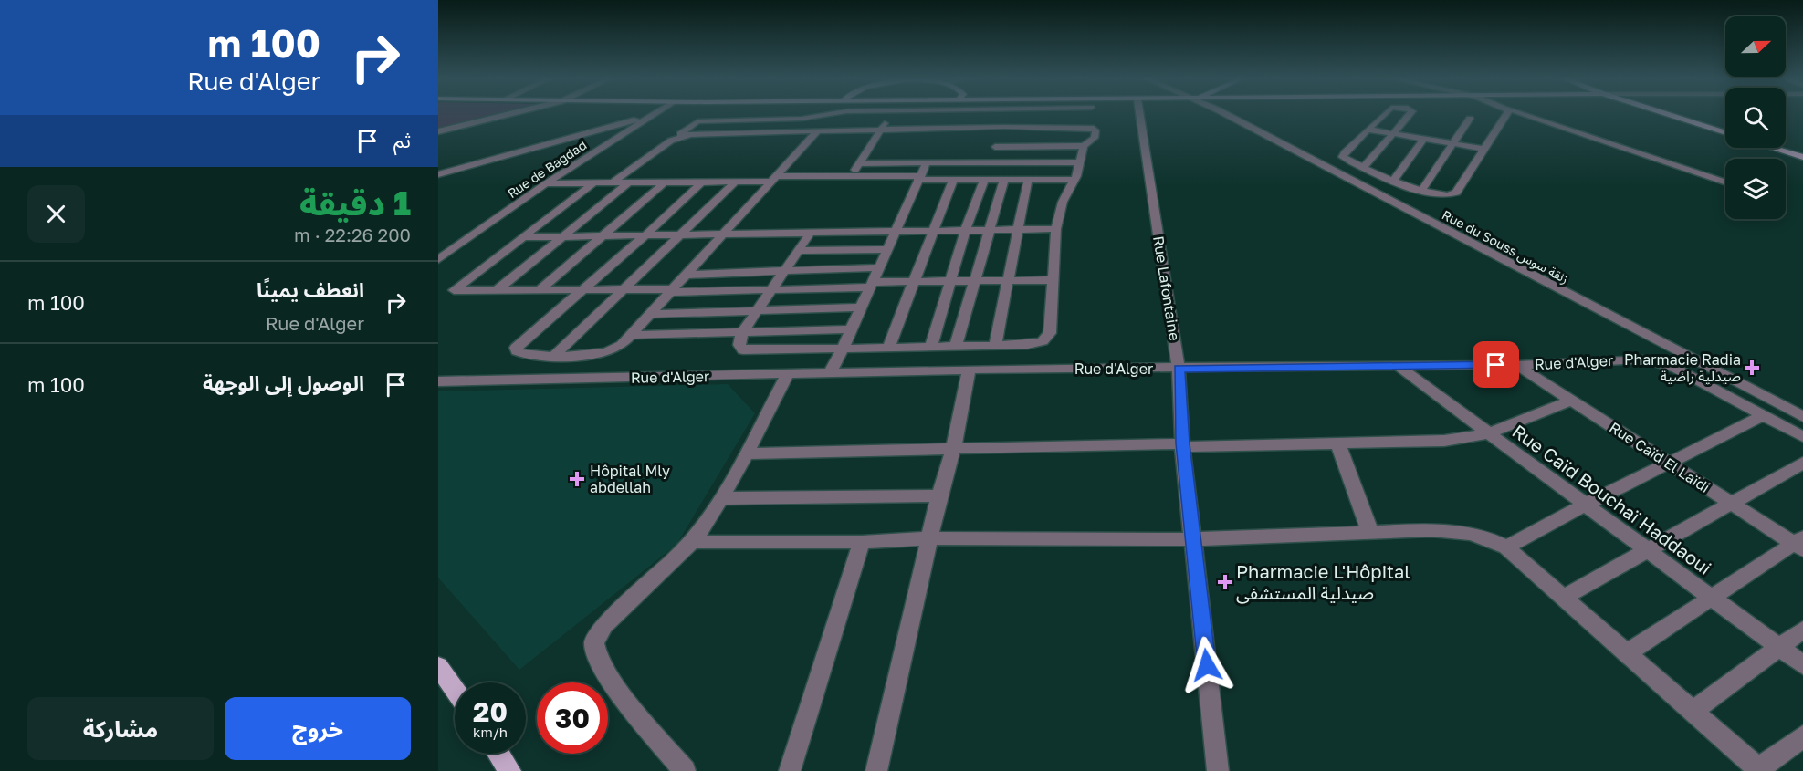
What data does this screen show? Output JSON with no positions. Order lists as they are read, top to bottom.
{
  "streets": {
    "street": [
      "Rue de Bagdad",
      "Rue du Souss زنقة سوس",
      "Rue Lafontaine",
      "Rue d'Alger",
      "Rue Caïd El Laïdi",
      "Rue Caïd Bouchaï Haddaoui"
    ]
  },
  "crossings": [
    ["Rue Lafontaine", "Rue d'Alger"],
    ["Rue d'Alger", "Rue Caïd El Laïdi"],
    ["Rue d'Alger", "Rue Caïd Bouchaï Haddaoui"]
  ],
  "places": {
    "health": ["Pharmacie Radia صيدلية راضية", "Hôpital Mly abdellah", "Pharmacie L'Hôpital صيدلية المستشفى"]
  },
  "north": "right",
  "page": {
    "turn": ["100 m", "Rue d'Alger"],
    "then": "ثم",
    "heading": ["1 دقيقة", "200 m · 22:26"],
    "list": [
      {
        "name": "انعطف يمينًا",
        "note": "Rue d'Alger",
        "value": "100 m"
      },
      {
        "name": "الوصول إلى الوجهة",
        "value": "100 m"
      }
    ],
    "speed": "20 km/h",
    "limit": "30",
    "buttons": ["خروج", "مشاركة"]
  }
}
